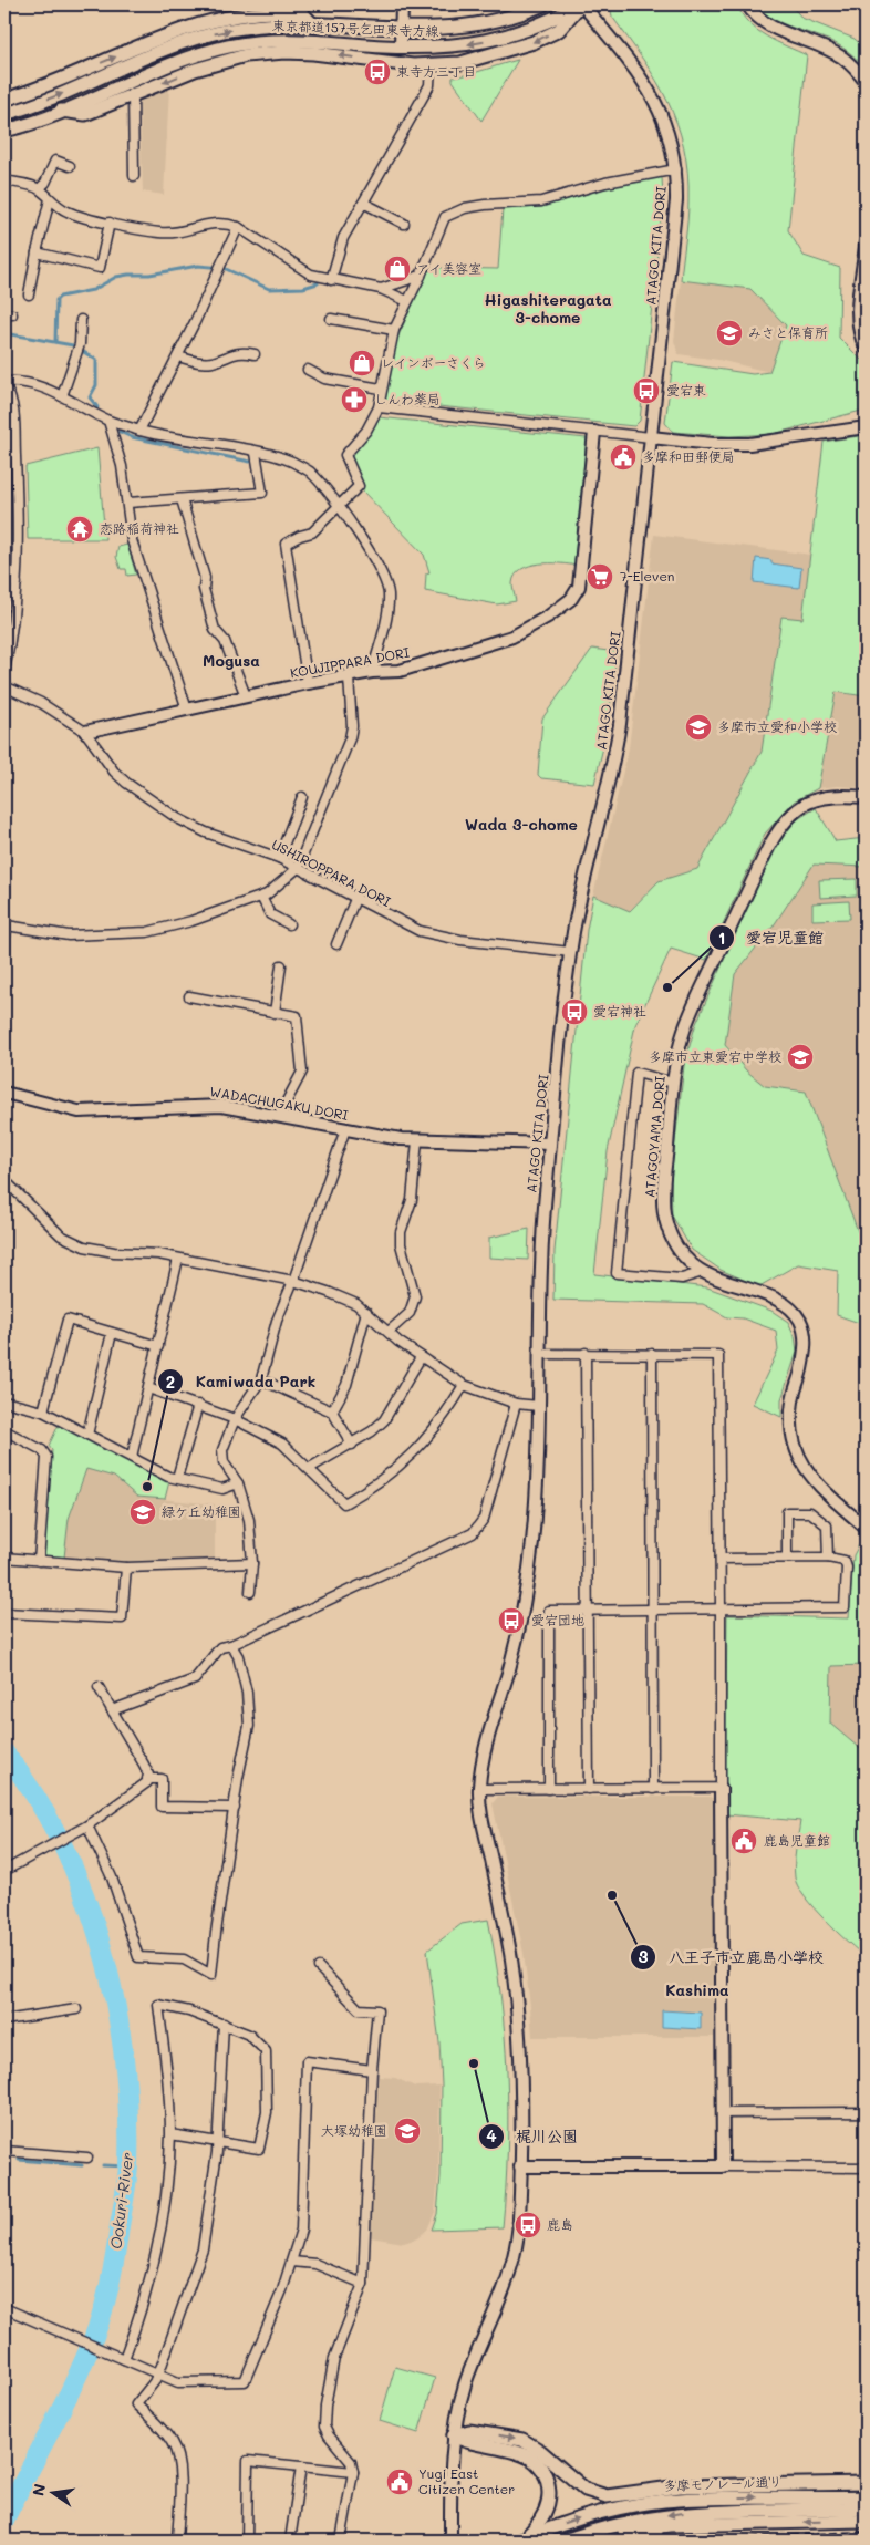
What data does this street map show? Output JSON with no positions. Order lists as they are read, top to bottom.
{
  "streets": {
    "main road": ["東京都道157号乞田東寺方線", "多摩モノレール通り"],
    "street": [
      "ATAGO KITA DORI",
      "KOUJIPPARA DORI",
      "USHIROPPARA DORI",
      "WADACHUGAKU DORI",
      "ATAGOYAMA DORI"
    ]
  },
  "crossings": [
    ["東京都道157号乞田東寺方線", "ATAGO KITA DORI"],
    ["ATAGO KITA DORI", "USHIROPPARA DORI"],
    ["ATAGO KITA DORI", "WADACHUGAKU DORI"],
    ["KOUJIPPARA DORI", "USHIROPPARA DORI"]
  ],
  "districts": [
    "Higashiteragata 3-chome",
    "Mogusa",
    "Wada 3-chome",
    "Kashima"
  ],
  "water": ["Ookuri-River"],
  "places": {
    "bus stop": [
      "東寺方三丁目",
      "愛宕東",
      "愛宕神社",
      "愛宕団地",
      "鹿島"
    ],
    "shop": ["アイ美容室", "レインボーさくら"],
    "school or university": [
      "みさと保育所",
      "多摩市立愛和小学校",
      "多摩市立東愛宕中学校",
      "緑ケ丘幼稚園",
      "大塚幼稚園"
    ],
    "pharmacy": ["しんわ薬局"],
    "public building": ["多摩和田郵便局", "鹿島児童館", "Yugi East Citizen Center"],
    "temple": ["恋路稲荷神社"],
    "supermarket": ["7-Eleven"],
    "other": [
      "愛宕児童館",
      "Kamiwada Park",
      "八王子市立鹿島小学校",
      "梶川公園"
    ]
  },
  "north": "left"
}
